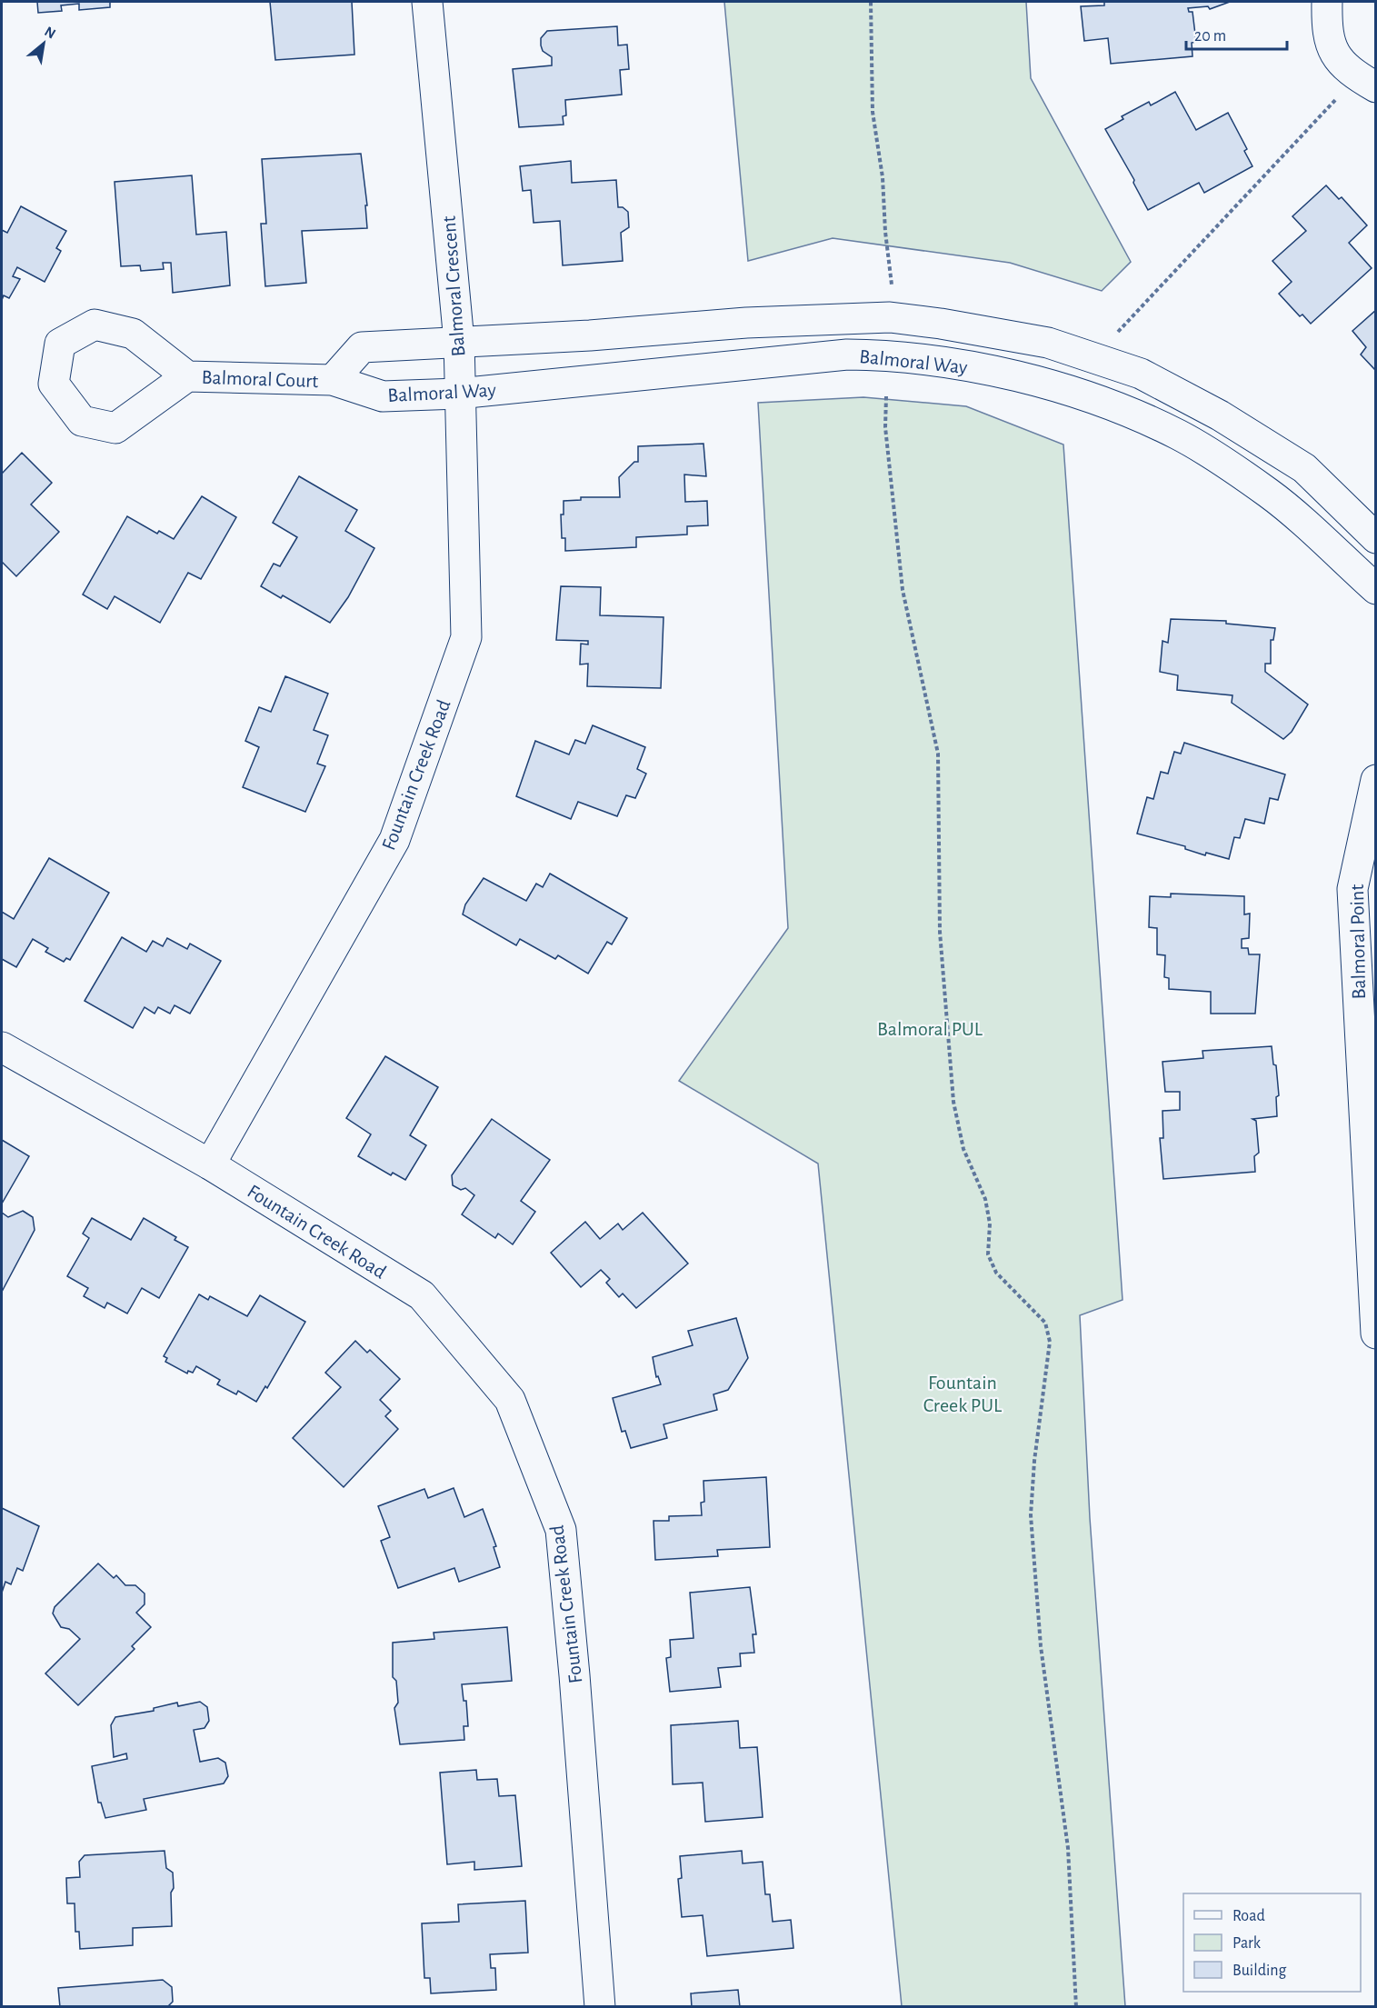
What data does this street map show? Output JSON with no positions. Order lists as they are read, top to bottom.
{
  "streets": {
    "street": [
      "Balmoral Crescent",
      "Balmoral Way",
      "Balmoral Court",
      "Fountain Creek Road",
      "Balmoral Point"
    ]
  },
  "crossings": [
    ["Balmoral Crescent", "Balmoral Way"],
    ["Balmoral Crescent", "Fountain Creek Road"],
    ["Balmoral Way", "Balmoral Court"]
  ],
  "parks": ["Balmoral PUL", "Fountain Creek PUL"],
  "legend": ["Road", "Park", "Building"],
  "scale_bar": "20 m",
  "north": "top right"
}
